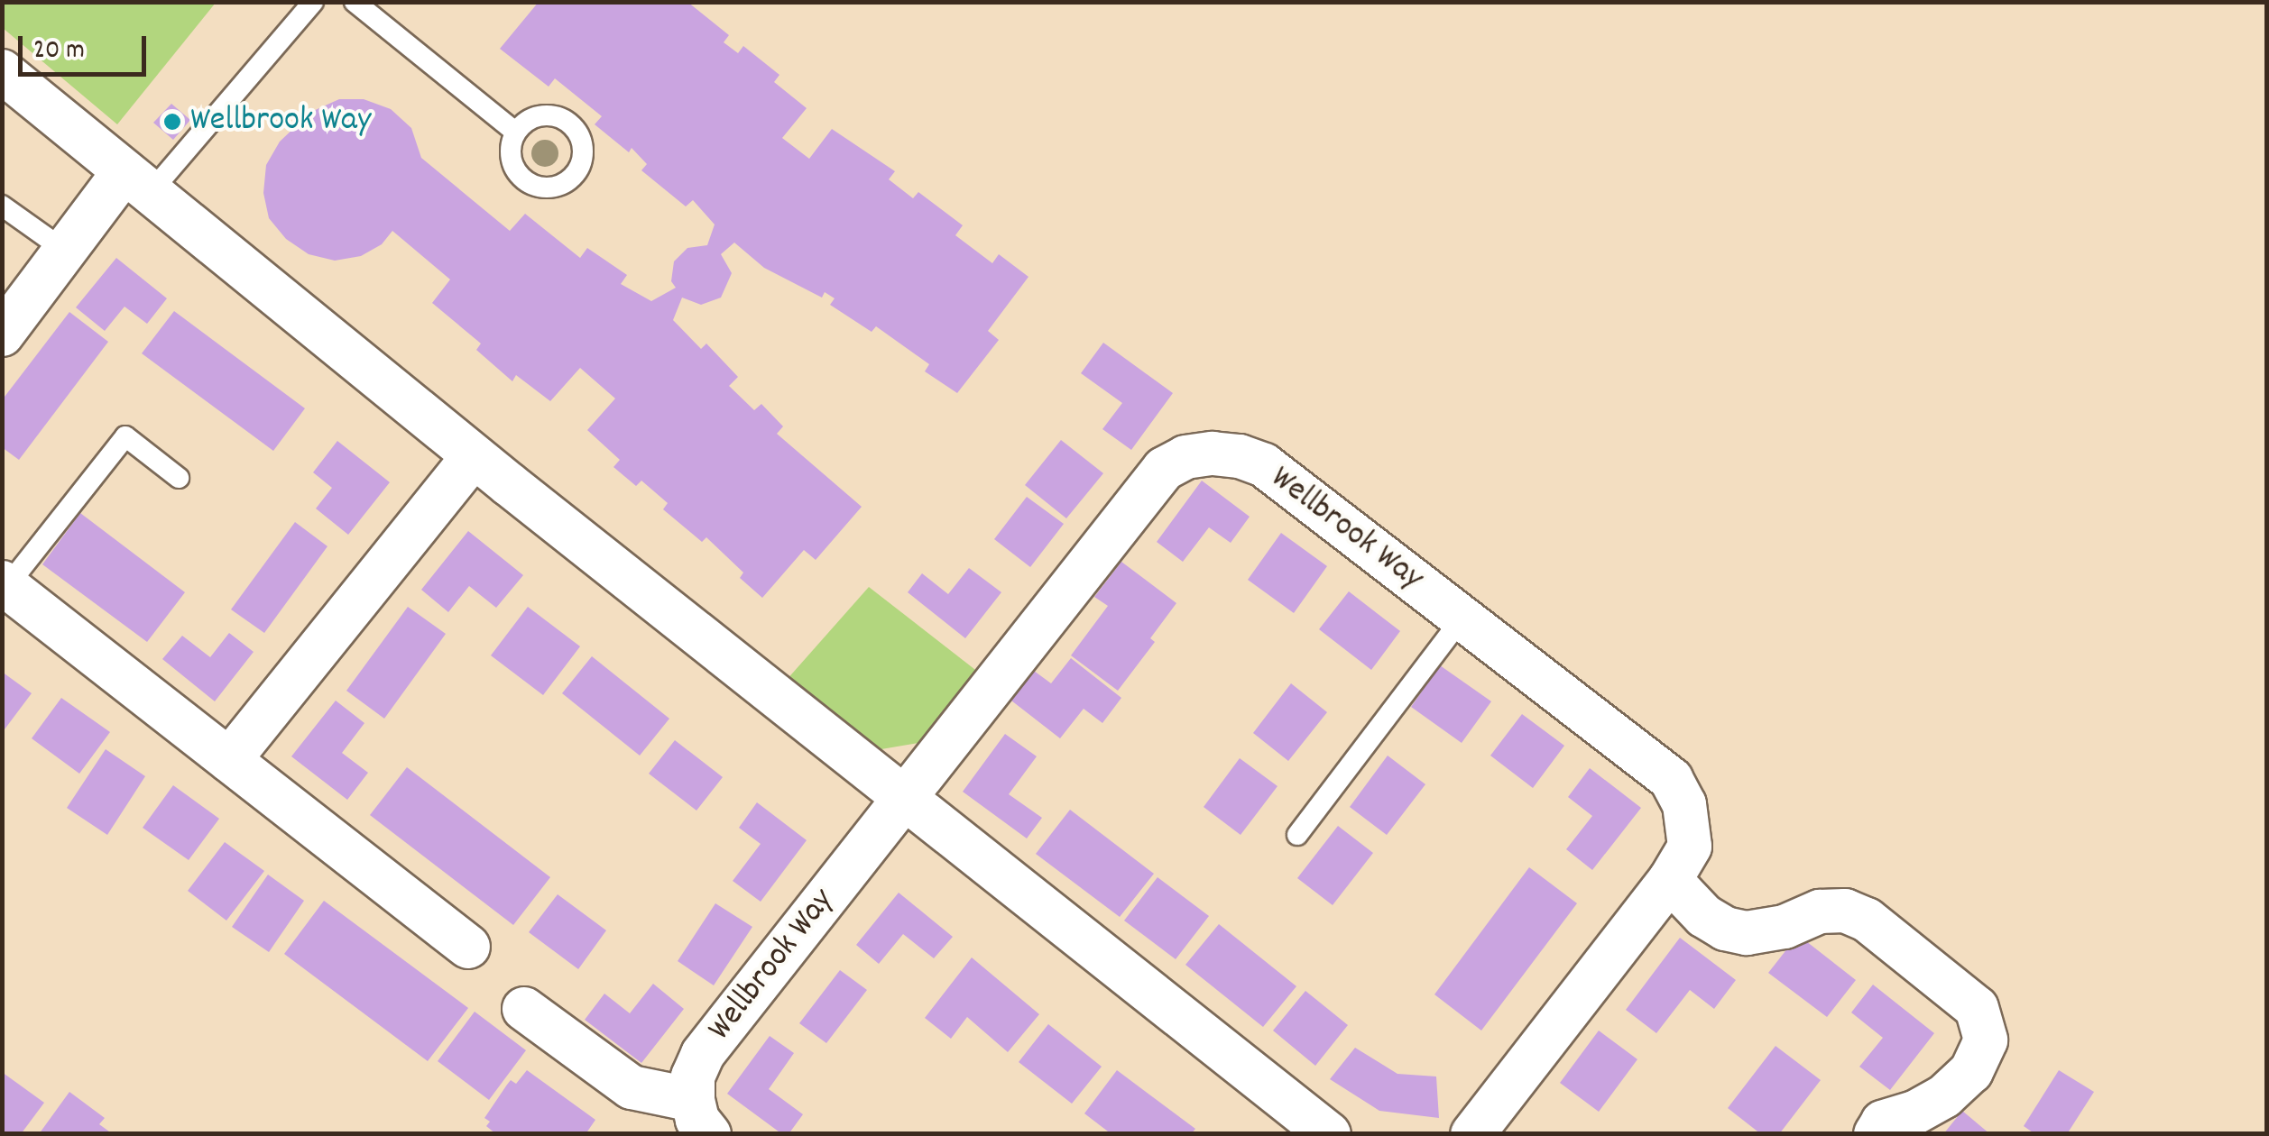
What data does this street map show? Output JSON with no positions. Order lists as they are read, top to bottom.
{
  "streets": {
    "street": ["Wellbrook Way"]
  },
  "places": ["Wellbrook Way"],
  "scale_bar": "20 m"
}
